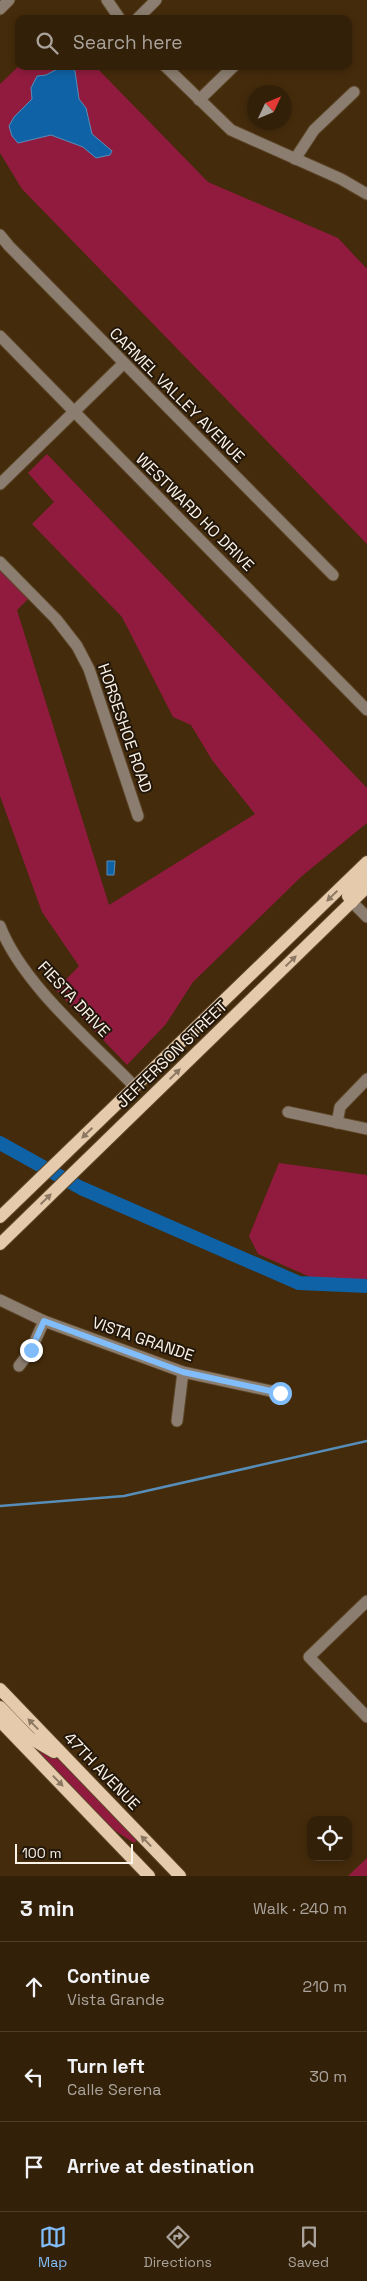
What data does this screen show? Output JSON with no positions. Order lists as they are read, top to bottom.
{
  "streets": {
    "main road": ["JEFFERSON STREET", "47TH AVENUE"],
    "street": [
      "CARMEL VALLEY AVENUE",
      "WESTWARD HO DRIVE",
      "HORSESHOE ROAD",
      "FIESTA DRIVE",
      "VISTA GRANDE"
    ]
  },
  "crossings": [
    ["FIESTA DRIVE", "JEFFERSON STREET"]
  ],
  "scale_bar": "100 m",
  "north": "top right",
  "page": {
    "search": "Search here",
    "scale": "100 m",
    "heading": ["3 min", "Walk · 240 m"],
    "list": [
      ["Continue", "Vista Grande", "210 m"],
      ["Turn left", "Calle Serena", "30 m"],
      "Arrive at destination"
    ],
    "nav": ["Map", "Directions", "Saved"]
  }
}
